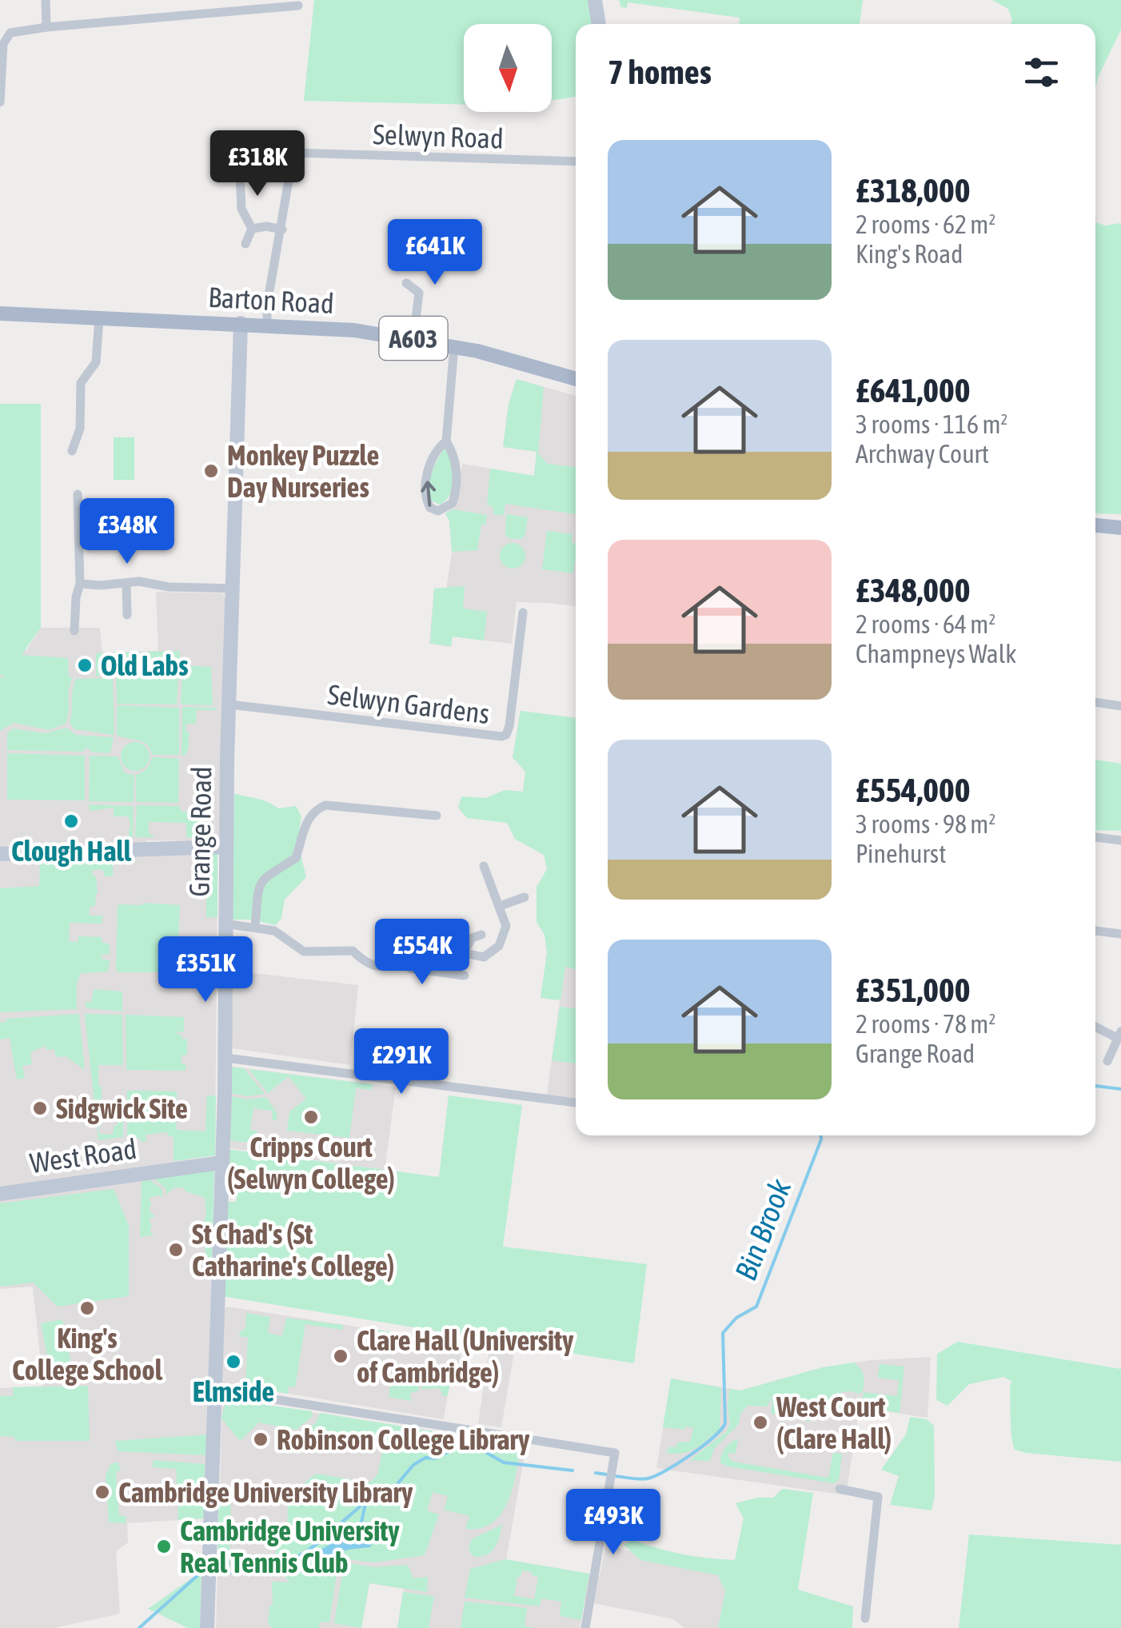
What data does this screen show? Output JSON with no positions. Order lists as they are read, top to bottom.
{
  "streets": {
    "main road": ["Barton Road", "A603"],
    "street": [
      "Selwyn Road",
      "Selwyn Gardens",
      "Grange Road",
      "West Road"
    ]
  },
  "crossings": [
    ["Barton Road", "Grange Road"],
    ["Selwyn Gardens", "Grange Road"],
    ["Grange Road", "West Road"]
  ],
  "water": ["Bin Brook"],
  "places": [
    "Monkey Puzzle Day Nurseries",
    "Old Labs",
    "Clough Hall",
    "Sidgwick Site",
    "Cripps Court (Selwyn College)",
    "St Chad's (St Catharine's College)",
    "King's College School",
    "Clare Hall (University of Cambridge)",
    "Elmside",
    "West Court (Clare Hall)",
    "Robinson College Library",
    "Cambridge University Library",
    "Cambridge University Real Tennis Club"
  ],
  "north": "bottom",
  "page": {
    "heading": "7 homes",
    "list": [
      {
        "name": "£318,000",
        "note": "2 rooms · 62 m² · King's Road"
      },
      {
        "name": "£641,000",
        "note": "3 rooms · 116 m² · Archway Court"
      },
      {
        "name": "£348,000",
        "note": "2 rooms · 64 m² · Champneys Walk"
      },
      {
        "name": "£554,000",
        "note": "3 rooms · 98 m² · Pinehurst"
      },
      {
        "name": "£351,000",
        "note": "2 rooms · 78 m² · Grange Road"
      }
    ],
    "price": [
      "£318K",
      "£641K",
      "£348K",
      "£554K",
      "£351K",
      "£291K",
      "£493K"
    ]
  }
}
